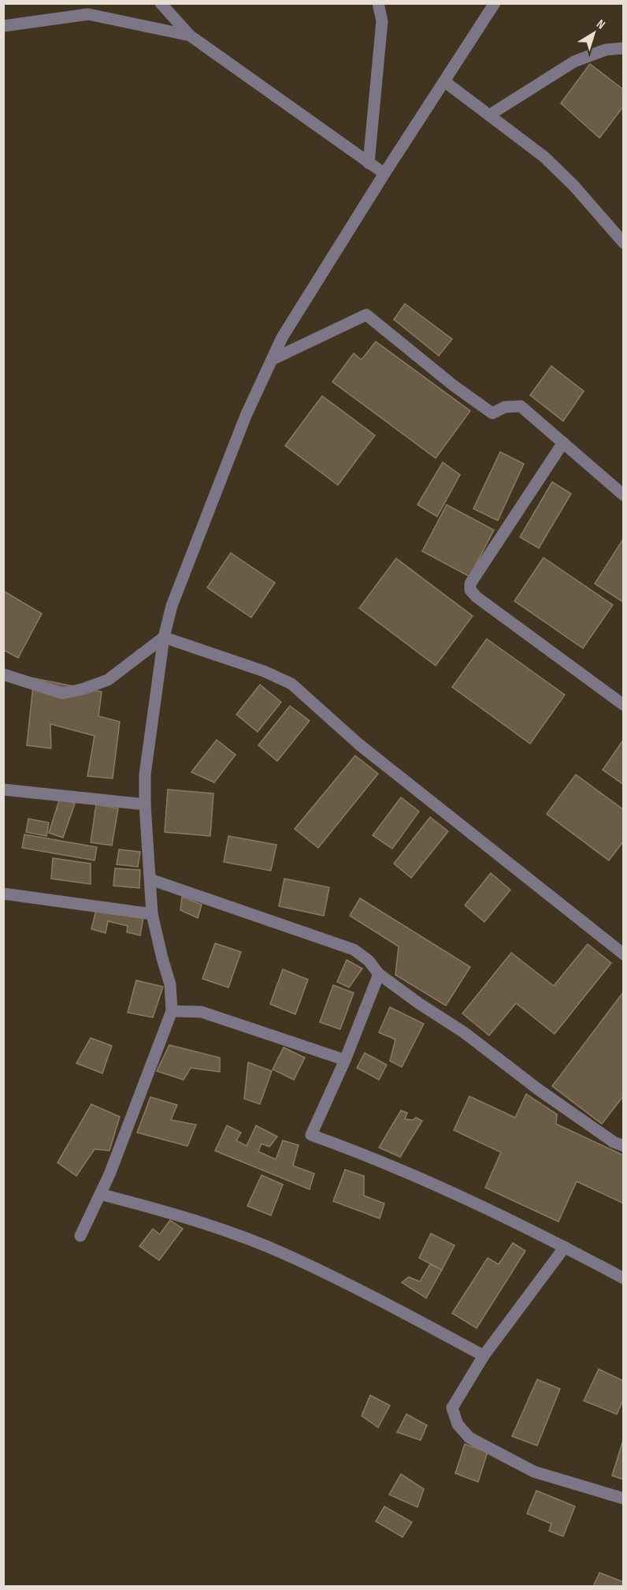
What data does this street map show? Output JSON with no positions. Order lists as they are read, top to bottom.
{
  "north": "top right"
}
